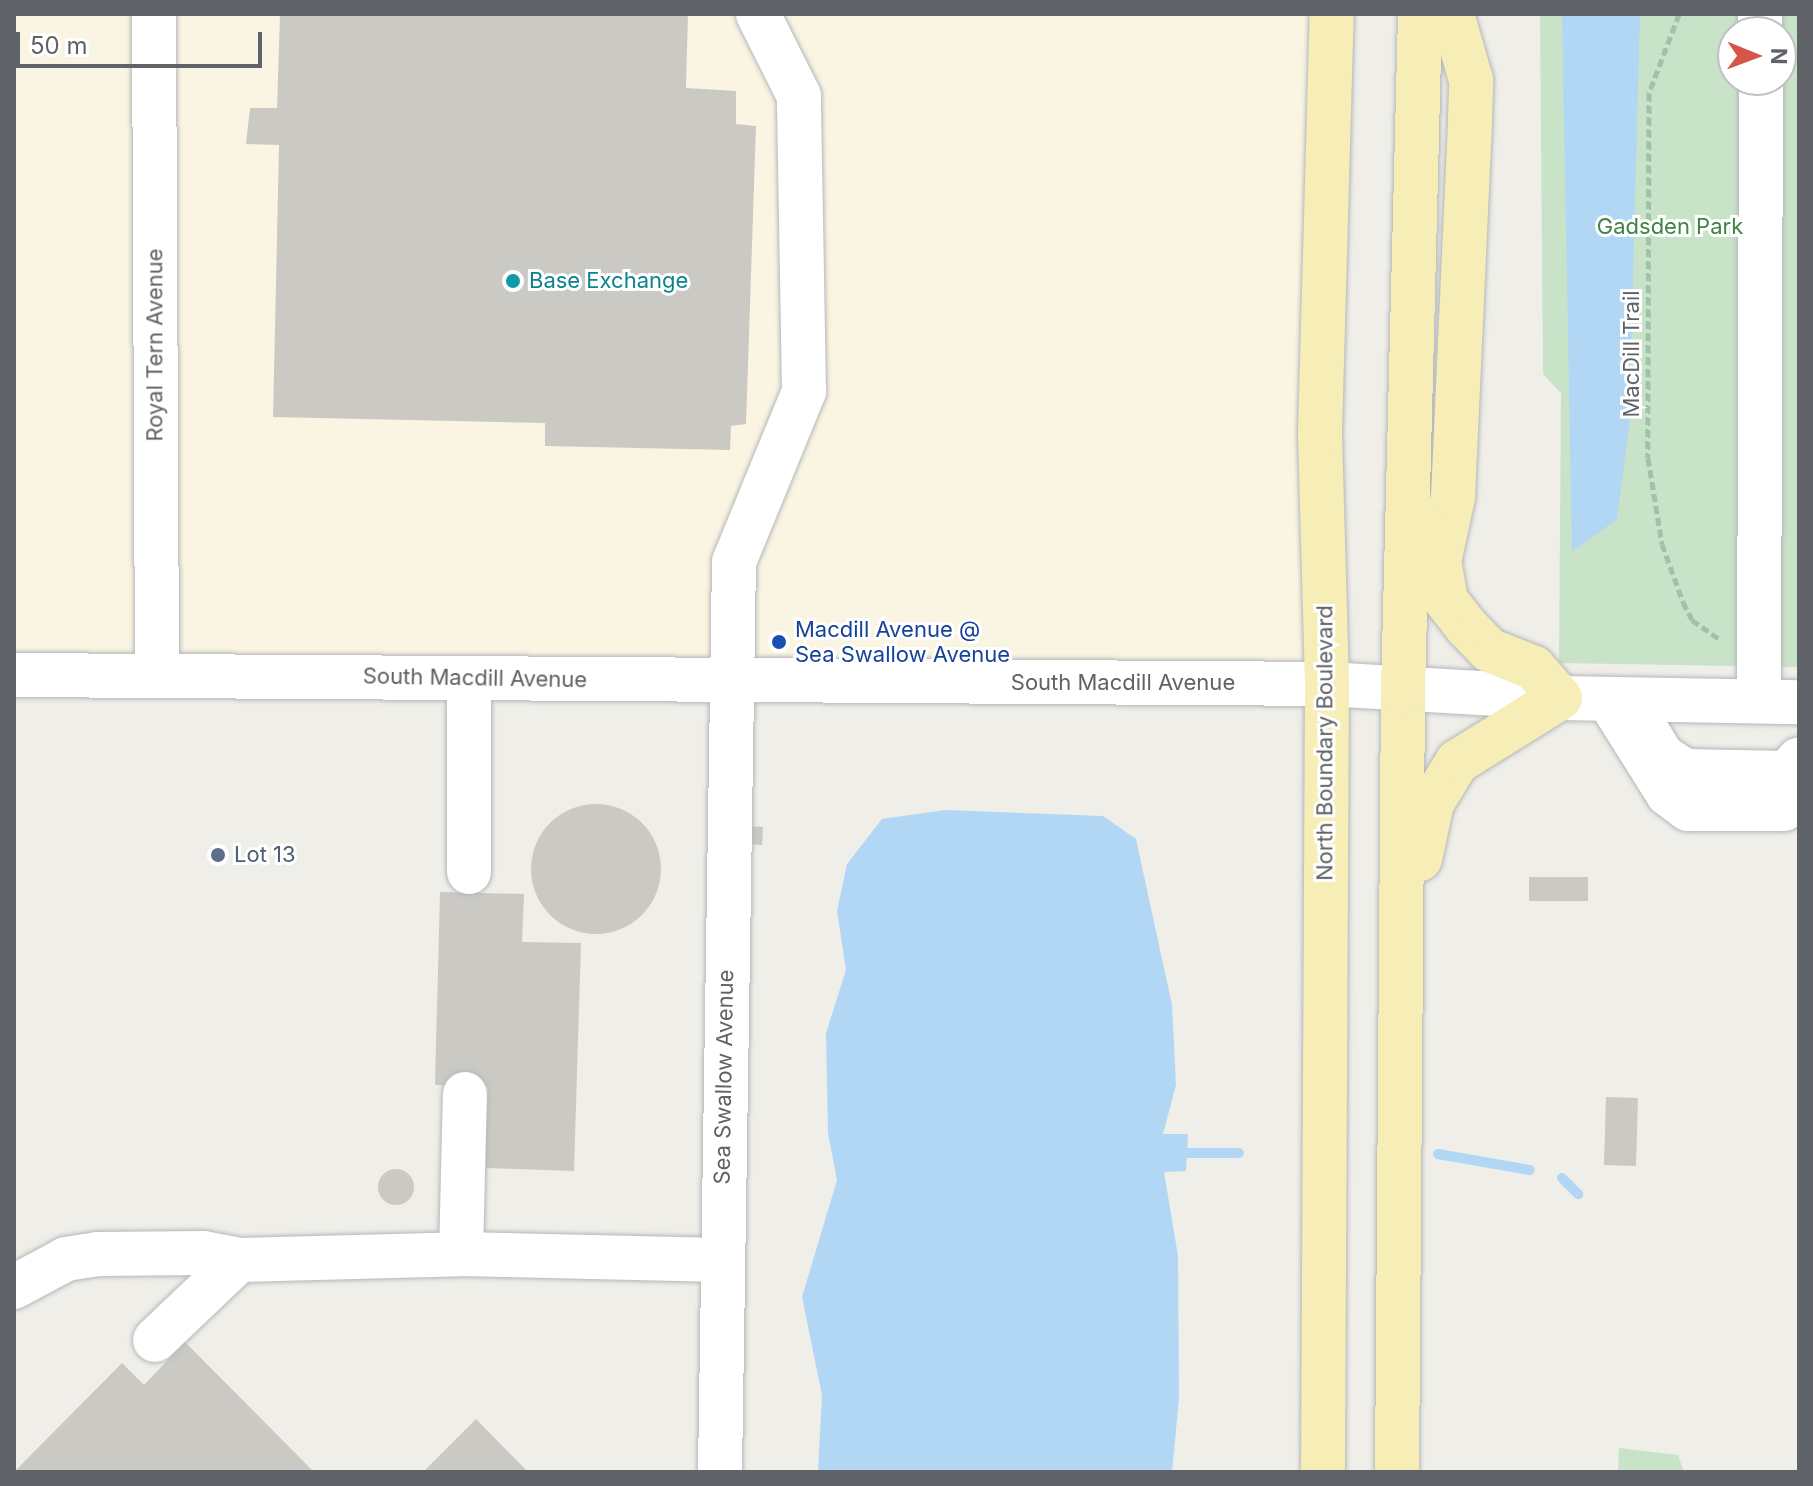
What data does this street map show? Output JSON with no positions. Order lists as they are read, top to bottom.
{
  "streets": {
    "main road": ["North Boundary Boulevard"],
    "street": ["Royal Tern Avenue", "South Macdill Avenue", "Sea Swallow Avenue"],
    "path": ["MacDill Trail"]
  },
  "crossings": [
    ["Royal Tern Avenue", "South Macdill Avenue"],
    ["South Macdill Avenue", "North Boundary Boulevard"],
    ["South Macdill Avenue", "Sea Swallow Avenue"]
  ],
  "parks": ["Gadsden Park"],
  "places": ["Base Exchange", "Macdill Avenue @ Sea Swallow Avenue", "Lot 13"],
  "scale_bar": "50 m",
  "north": "right"
}
